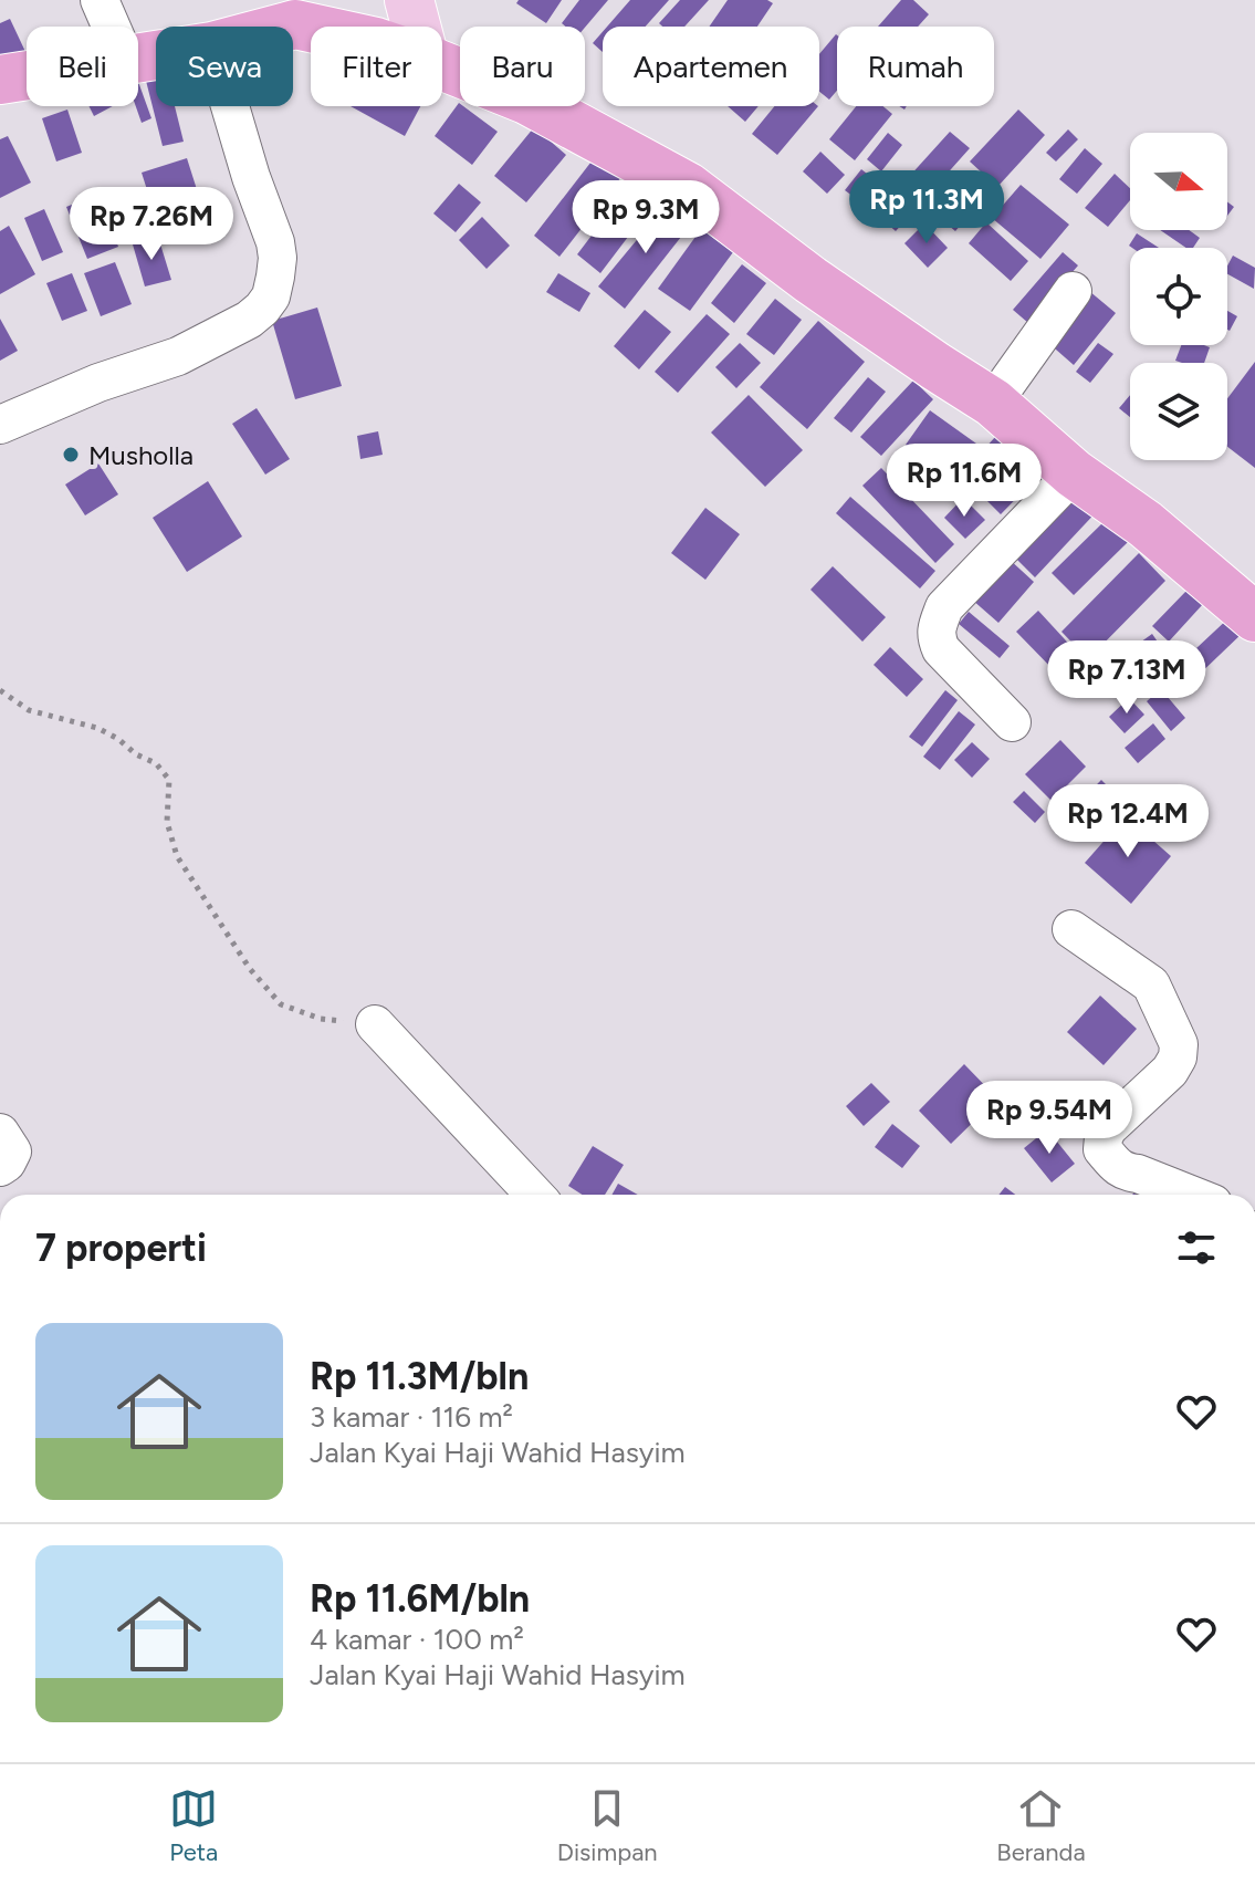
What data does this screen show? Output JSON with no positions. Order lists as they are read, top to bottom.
{
  "places": ["Musholla"],
  "north": "right",
  "page": {
    "chip": [
      "Beli",
      "Sewa",
      "Filter",
      "Baru",
      "Apartemen",
      "Rumah"
    ],
    "price": [
      "Rp 11.3M",
      "Rp 9.3M",
      "Rp 7.26M",
      "Rp 11.6M",
      "Rp 7.13M",
      "Rp 12.4M",
      "Rp 9.54M"
    ],
    "heading": "7 properti",
    "list": [
      {
        "name": "Rp 11.3M/bln",
        "note": "3 kamar · 116 m² · Jalan Kyai Haji Wahid Hasyim"
      },
      {
        "name": "Rp 11.6M/bln",
        "note": "4 kamar · 100 m² · Jalan Kyai Haji Wahid Hasyim"
      }
    ],
    "tabs": ["Peta", "Disimpan", "Beranda"]
  }
}
